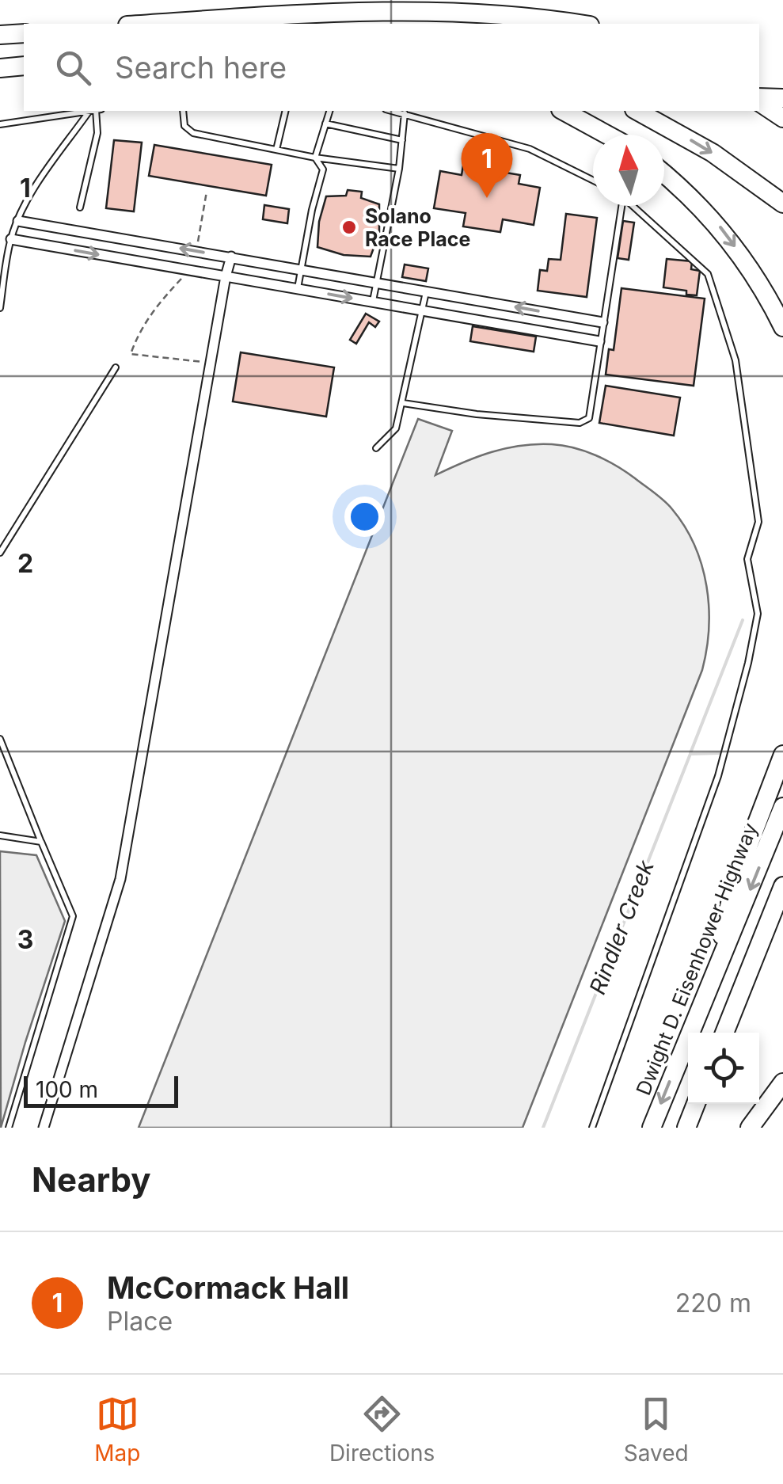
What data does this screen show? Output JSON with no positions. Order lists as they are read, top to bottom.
{
  "streets": {
    "highway": ["Dwight D. Eisenhower Highway"]
  },
  "water": ["Rindler Creek"],
  "places": ["Solano Race Place"],
  "scale_bar": "100 m",
  "north": "top",
  "page": {
    "search": "Search here",
    "pins": "1",
    "scale": "100 m",
    "heading": "Nearby",
    "list": [
      {
        "mark": "1",
        "name": "McCormack Hall",
        "note": "Place",
        "value": "220 m"
      }
    ],
    "nav": ["Map", "Directions", "Saved"]
  },
  "grid": {
    "rows": ["1", "2", "3"]
  }
}
